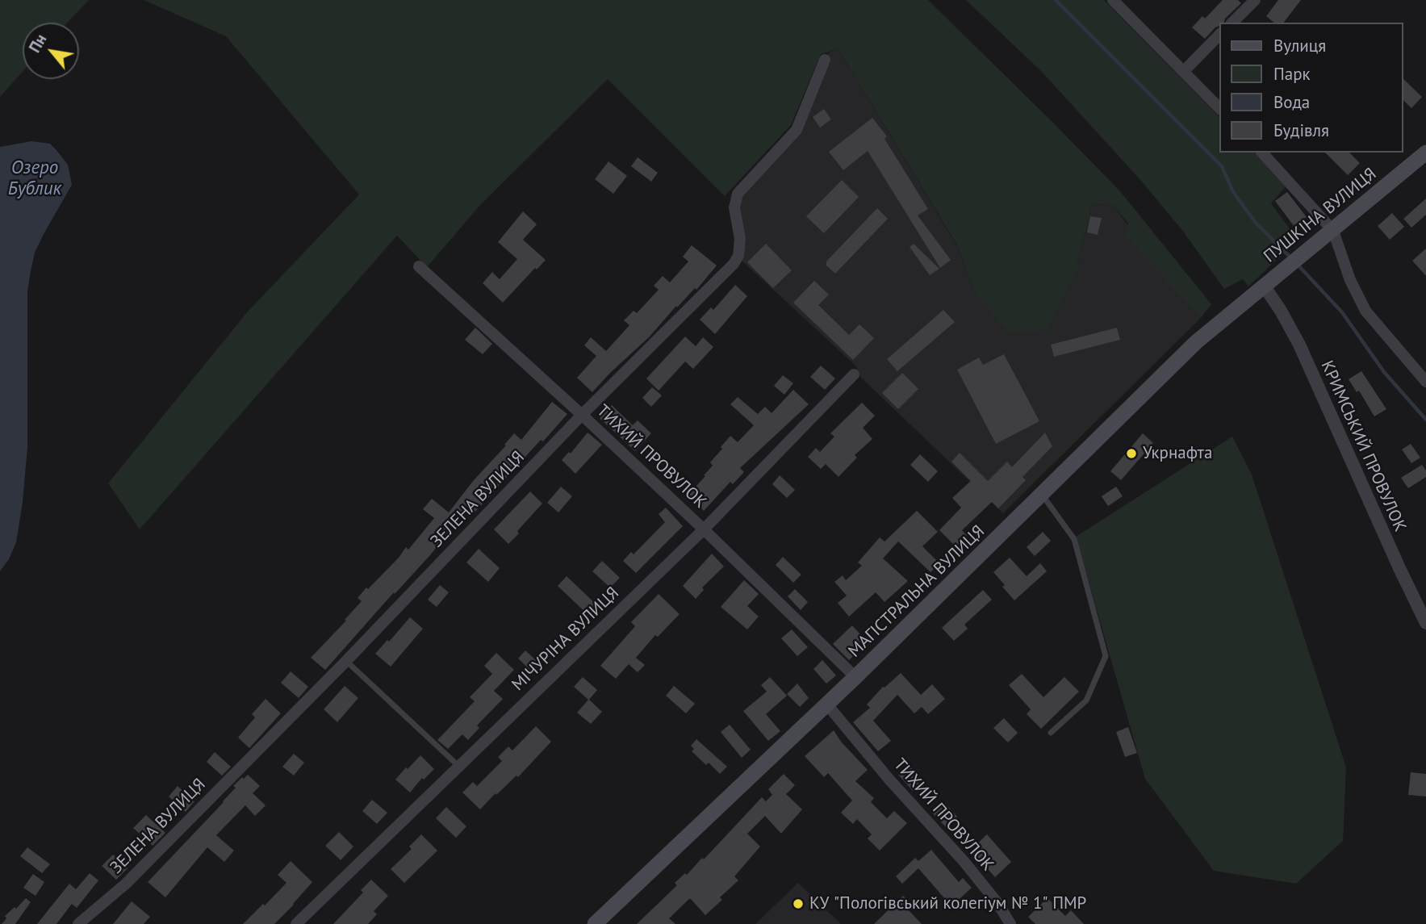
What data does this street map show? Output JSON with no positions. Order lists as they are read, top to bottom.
{
  "streets": {
    "main road": ["ПУШКІНА ВУЛИЦЯ", "МАГІСТРАЛЬНА ВУЛИЦЯ"],
    "street": [
      "КРИМСЬКИЙ ПРОВУЛОК",
      "ТИХИЙ ПРОВУЛОК",
      "ЗЕЛЕНА ВУЛИЦЯ",
      "МІЧУРІНА ВУЛИЦЯ"
    ]
  },
  "crossings": [
    ["ПУШКІНА ВУЛИЦЯ", "КРИМСЬКИЙ ПРОВУЛОК"],
    ["ПУШКІНА ВУЛИЦЯ", "МАГІСТРАЛЬНА ВУЛИЦЯ"],
    ["КРИМСЬКИЙ ПРОВУЛОК", "МАГІСТРАЛЬНА ВУЛИЦЯ"],
    ["ТИХИЙ ПРОВУЛОК", "ЗЕЛЕНА ВУЛИЦЯ"],
    ["ТИХИЙ ПРОВУЛОК", "МАГІСТРАЛЬНА ВУЛИЦЯ"],
    ["ТИХИЙ ПРОВУЛОК", "МІЧУРІНА ВУЛИЦЯ"]
  ],
  "water": ["Озеро Бублик"],
  "places": ["Укрнафта", "КУ \"Пологівський колегіум № 1\" ПМР"],
  "legend": [
    "Вулиця",
    "Парк",
    "Вода",
    "Будівля"
  ],
  "north": "top left"
}
